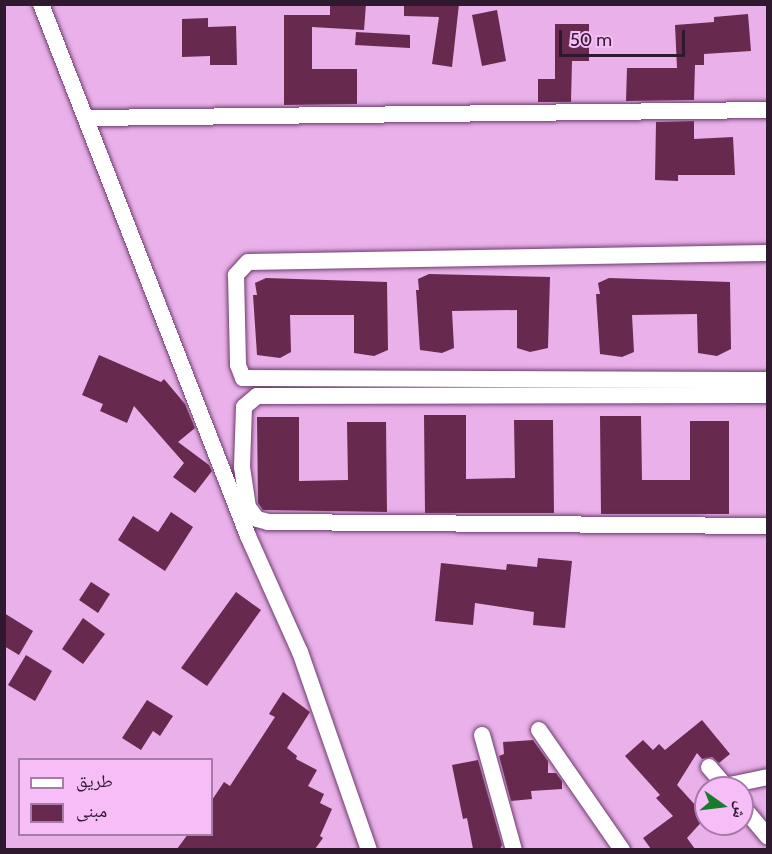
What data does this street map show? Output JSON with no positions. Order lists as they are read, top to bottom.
{
  "legend": ["طريق", "مبنى"],
  "scale_bar": "50 m",
  "north": "right"
}
